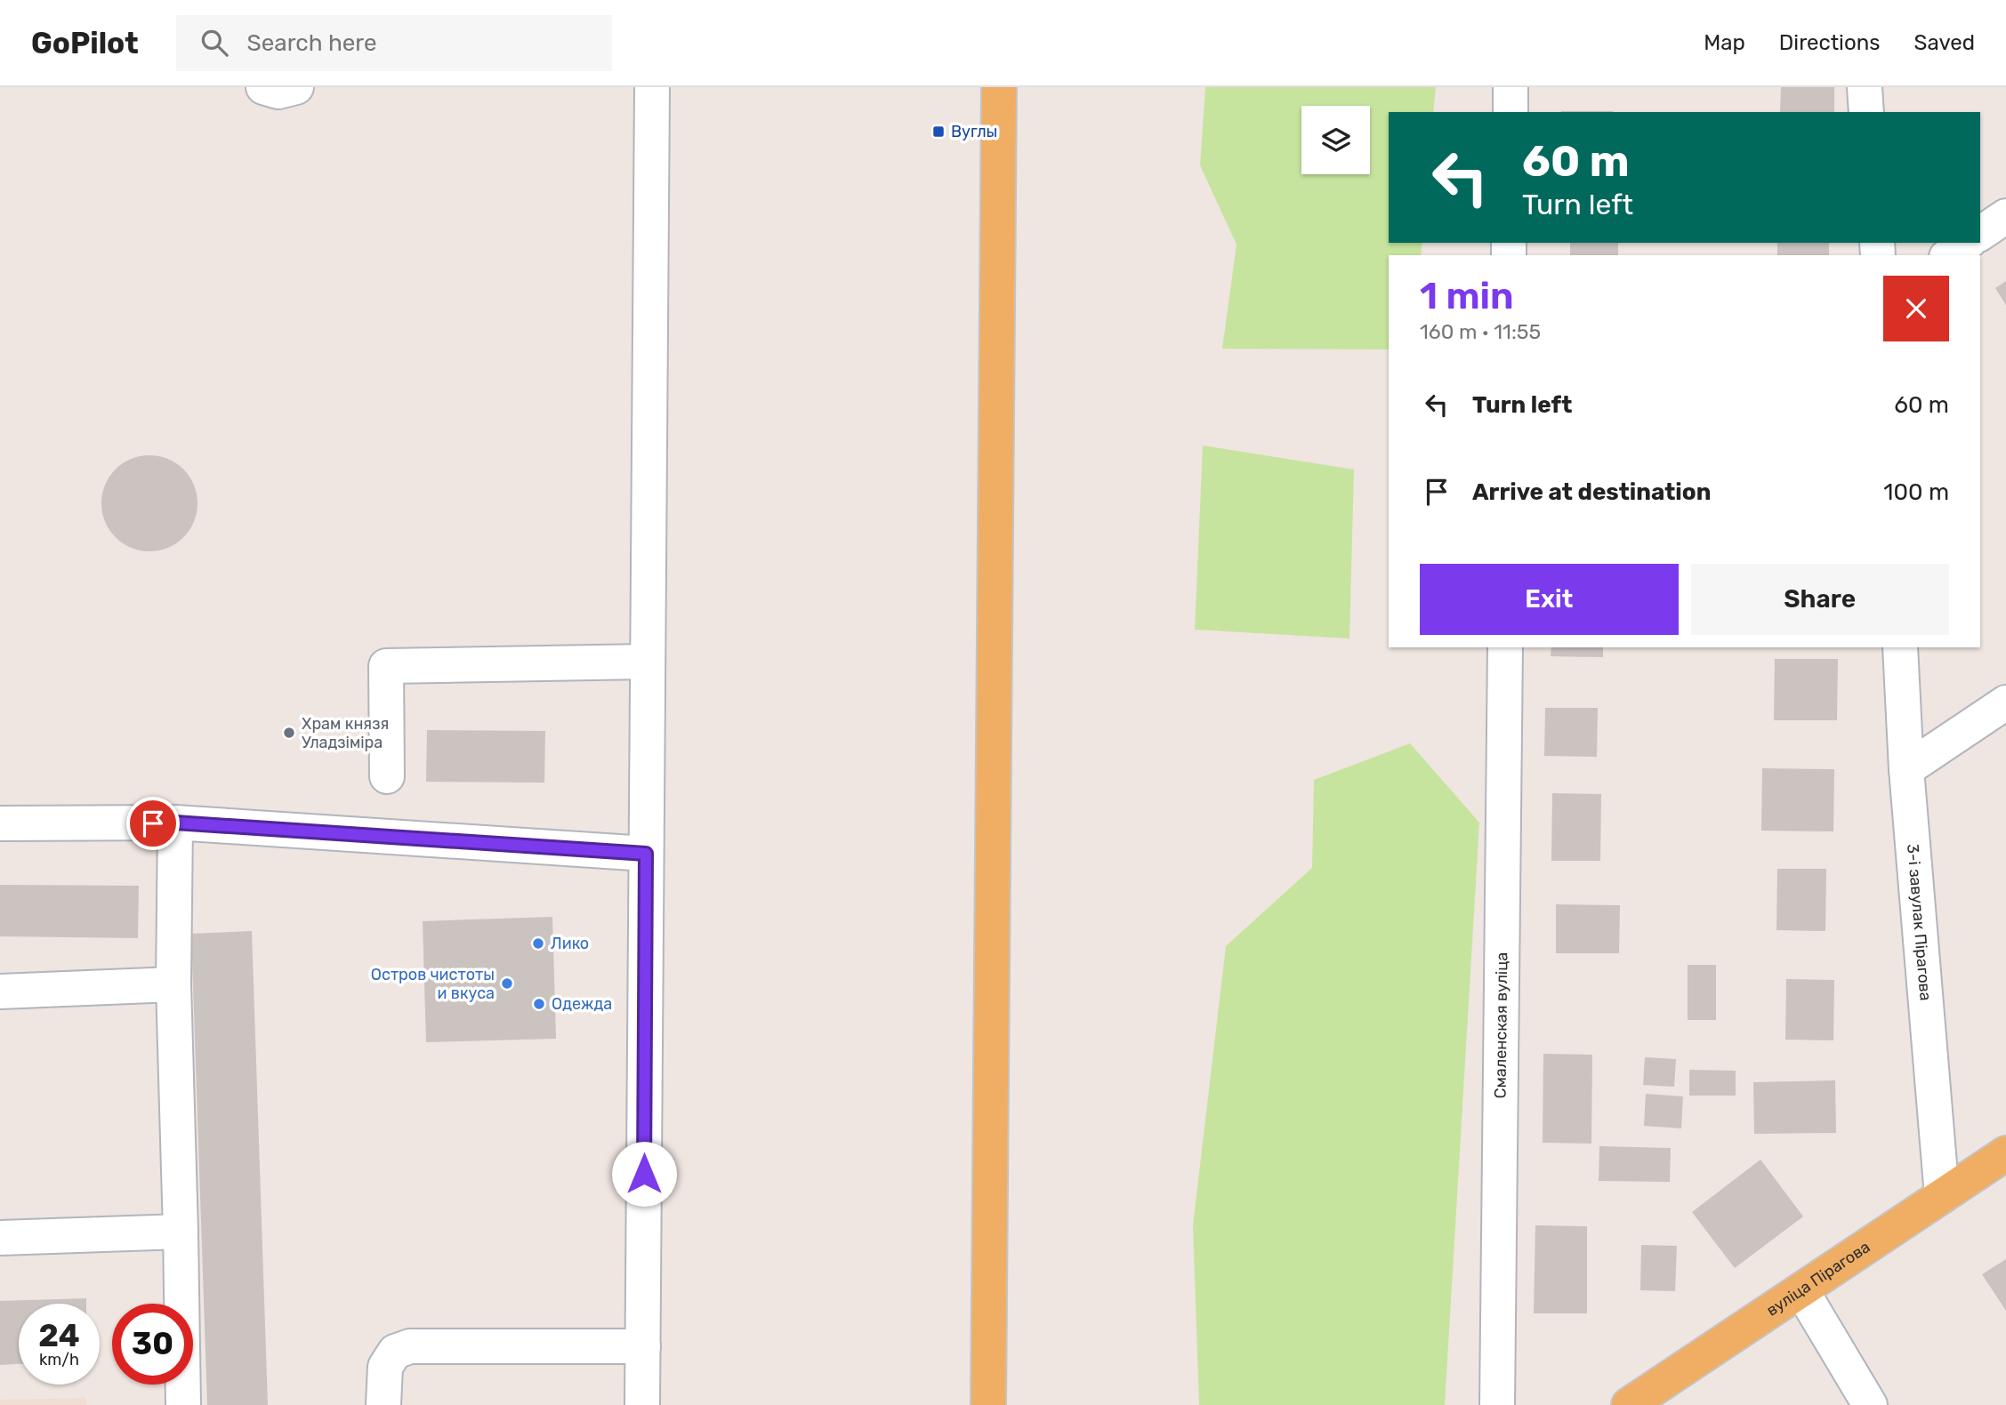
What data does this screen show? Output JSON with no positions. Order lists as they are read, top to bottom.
{
  "streets": {
    "main road": ["вуліца Пірагова"],
    "street": ["3-і завулак Пірагова", "Смаленская вуліца"]
  },
  "crossings": [
    ["3-і завулак Пірагова", "вуліца Пірагова"]
  ],
  "places": {
    "transit": ["Вуглы"],
    "other": [
      "Храм князя Уладзіміра",
      "Лико",
      "Остров чистоты и вкуса",
      "Одежда"
    ]
  },
  "page": {
    "header": "GoPilot",
    "search": "Search here",
    "nav": ["Map", "Directions", "Saved"],
    "turn": ["60 m", "Turn left"],
    "heading": ["1 min", "160 m · 11:55"],
    "list": [
      {
        "name": "Turn left",
        "value": "60 m"
      },
      {
        "name": "Arrive at destination",
        "value": "100 m"
      }
    ],
    "buttons": ["Exit", "Share"],
    "speed": "24 km/h",
    "limit": "30"
  }
}
